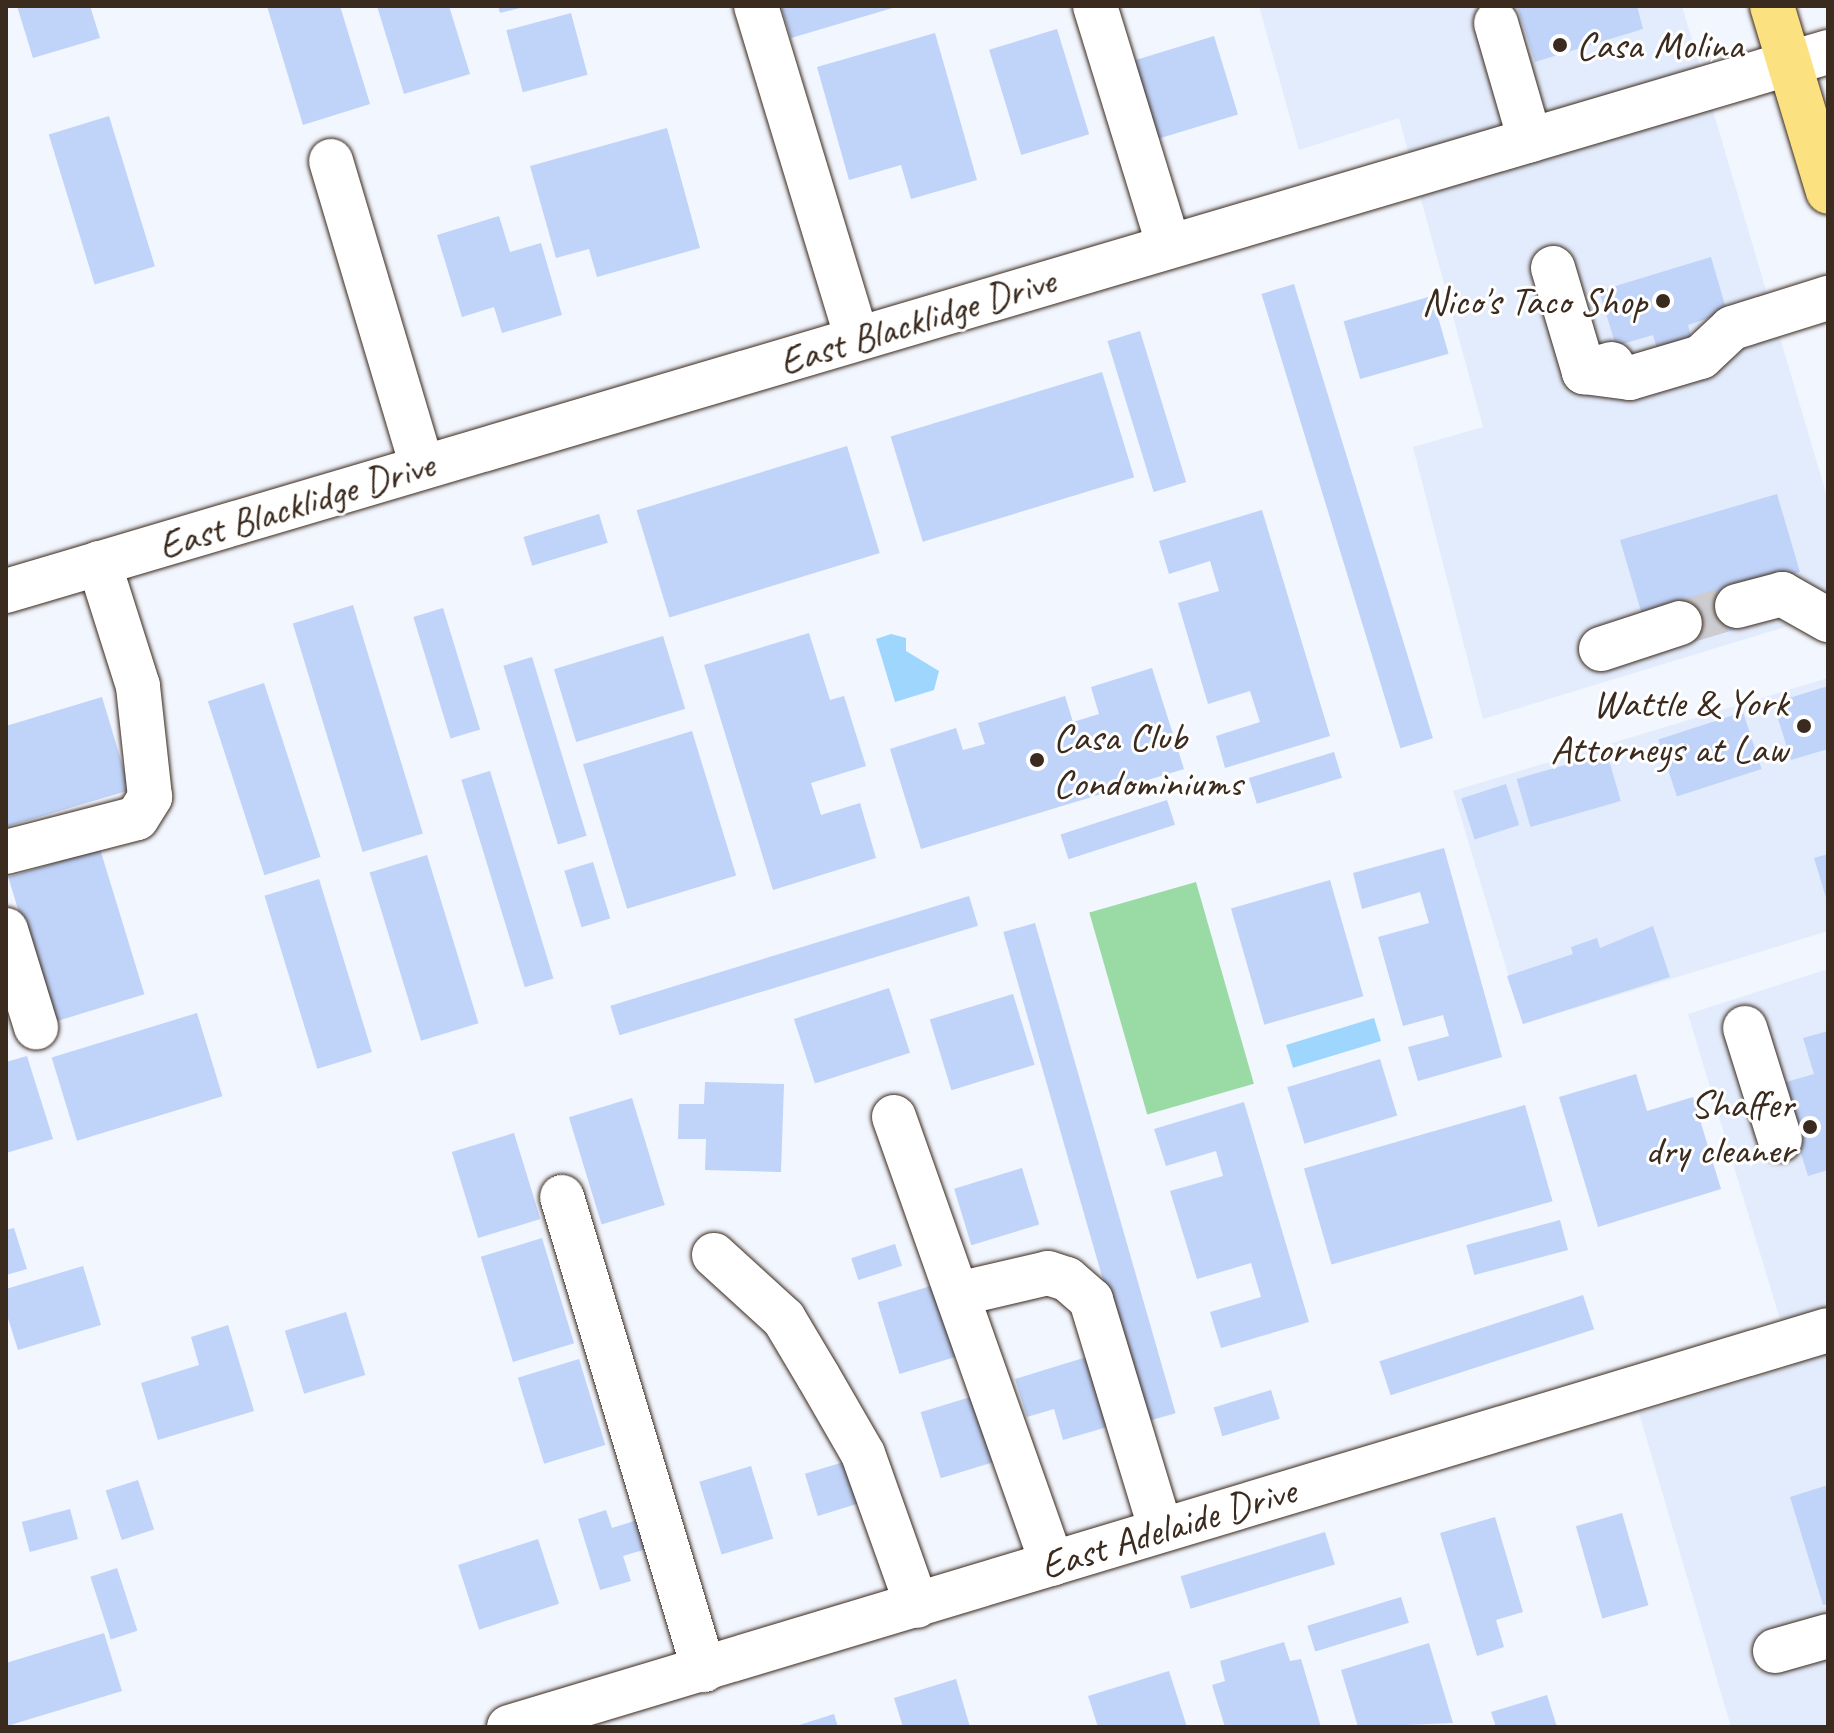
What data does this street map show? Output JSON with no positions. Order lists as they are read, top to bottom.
{
  "streets": {
    "street": ["East Blacklidge Drive", "East Adelaide Drive"]
  },
  "places": [
    "Casa Molina",
    "Nico's Taco Shop",
    "Wattle & York Attorneys at Law",
    "Casa Club Condominiums",
    "Shaffer dry cleaner"
  ]
}
